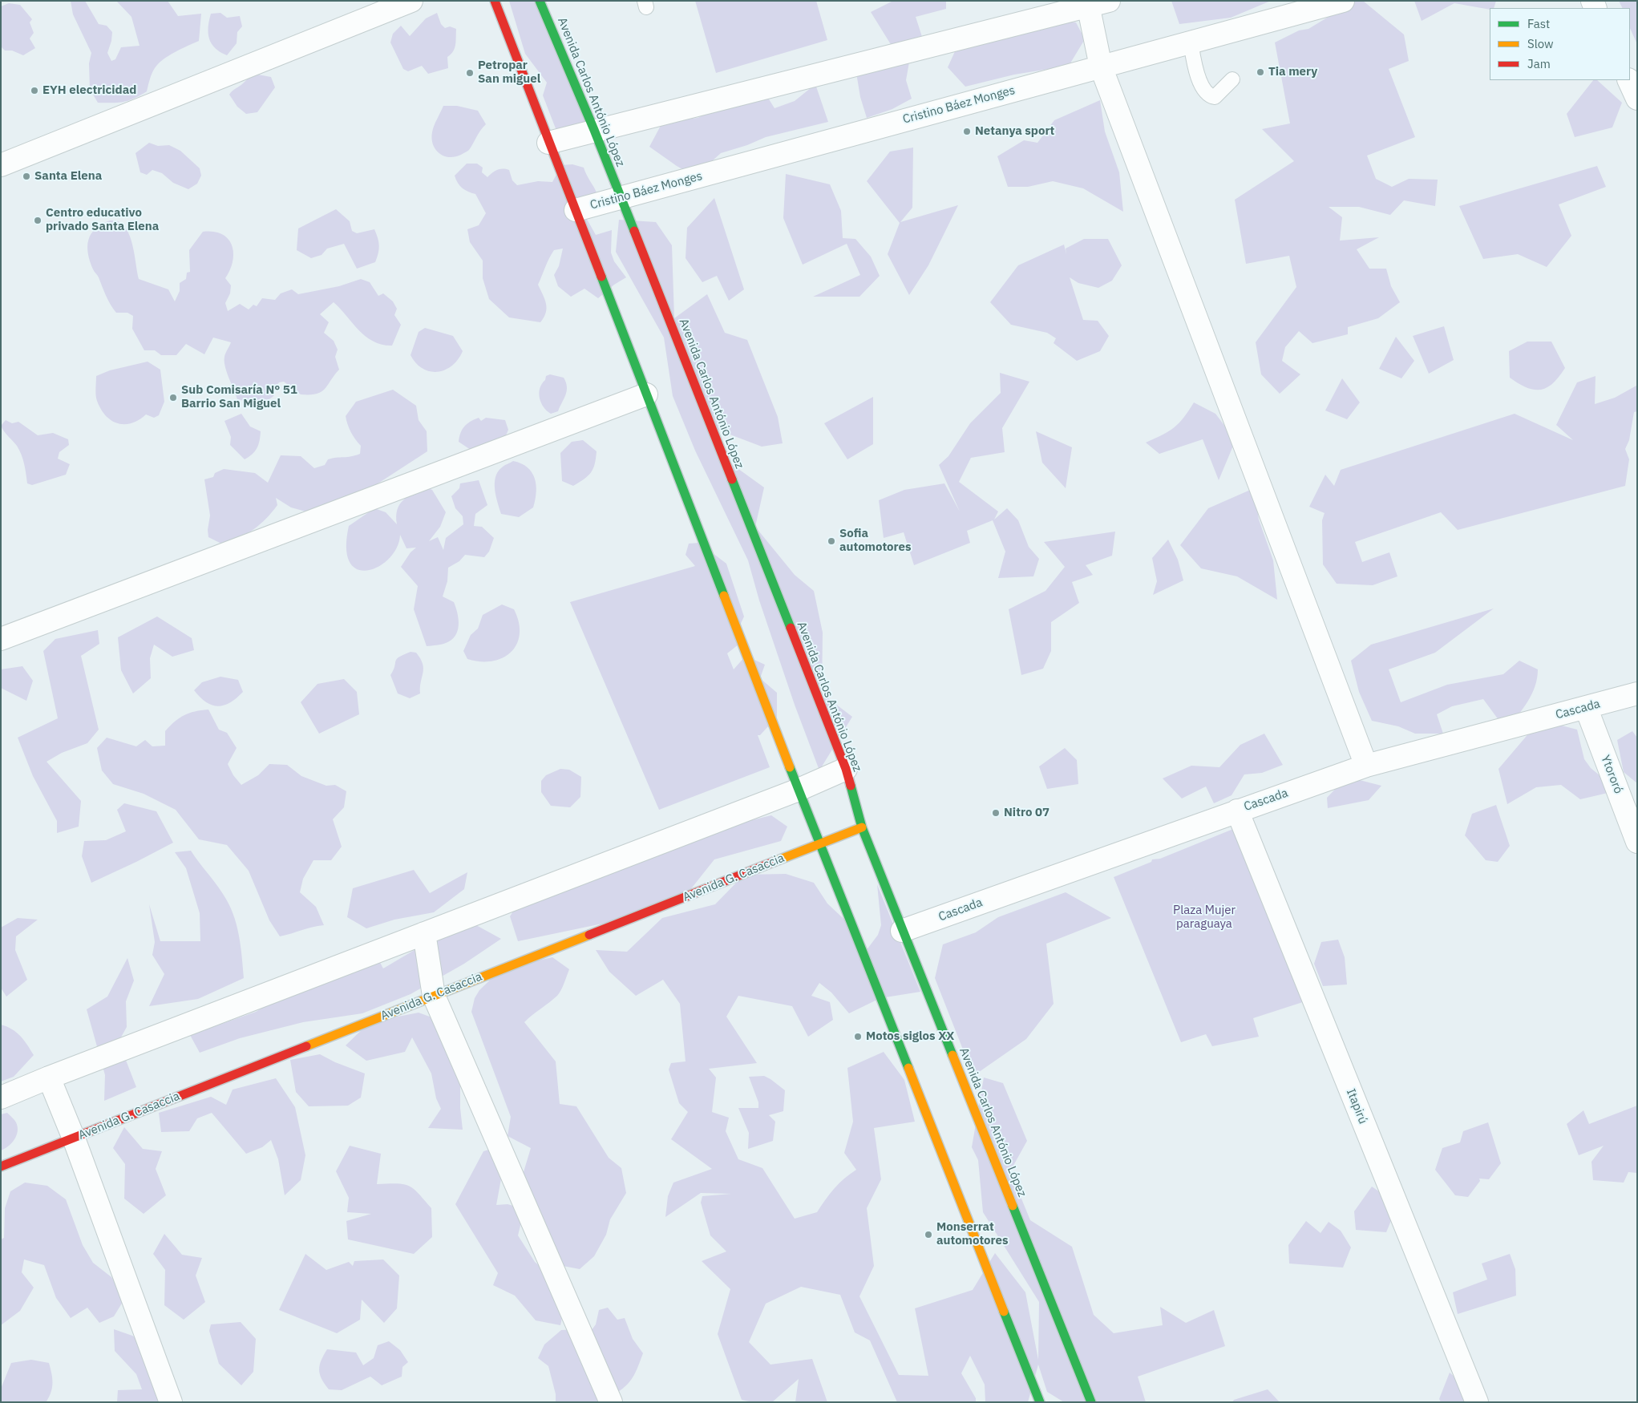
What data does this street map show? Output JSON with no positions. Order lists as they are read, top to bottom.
{
  "streets": {
    "main road": ["Avenida Carlos António López", "Avenida G. Casaccia"],
    "street": [
      "Cristino Báez Monges",
      "Cascada",
      "Ytororó",
      "Itapirú"
    ]
  },
  "crossings": [
    ["Avenida Carlos António López", "Cristino Báez Monges"],
    ["Avenida Carlos António López", "Cascada"],
    ["Avenida Carlos António López", "Avenida G. Casaccia"],
    ["Cascada", "Ytororó"],
    ["Cascada", "Itapirú"]
  ],
  "parks": ["Plaza Mujer paraguaya"],
  "places": [
    "Tia mery",
    "Petropar San miguel",
    "EYH electricidad",
    "Netanya sport",
    "Santa Elena",
    "Centro educativo privado Santa Elena",
    "Sub Comisaría N° 51 Barrio San Miguel",
    "Sofia automotores",
    "Nitro 07",
    "Motos siglos XX",
    "Monserrat automotores"
  ],
  "legend": ["Fast", "Slow", "Jam"]
}
